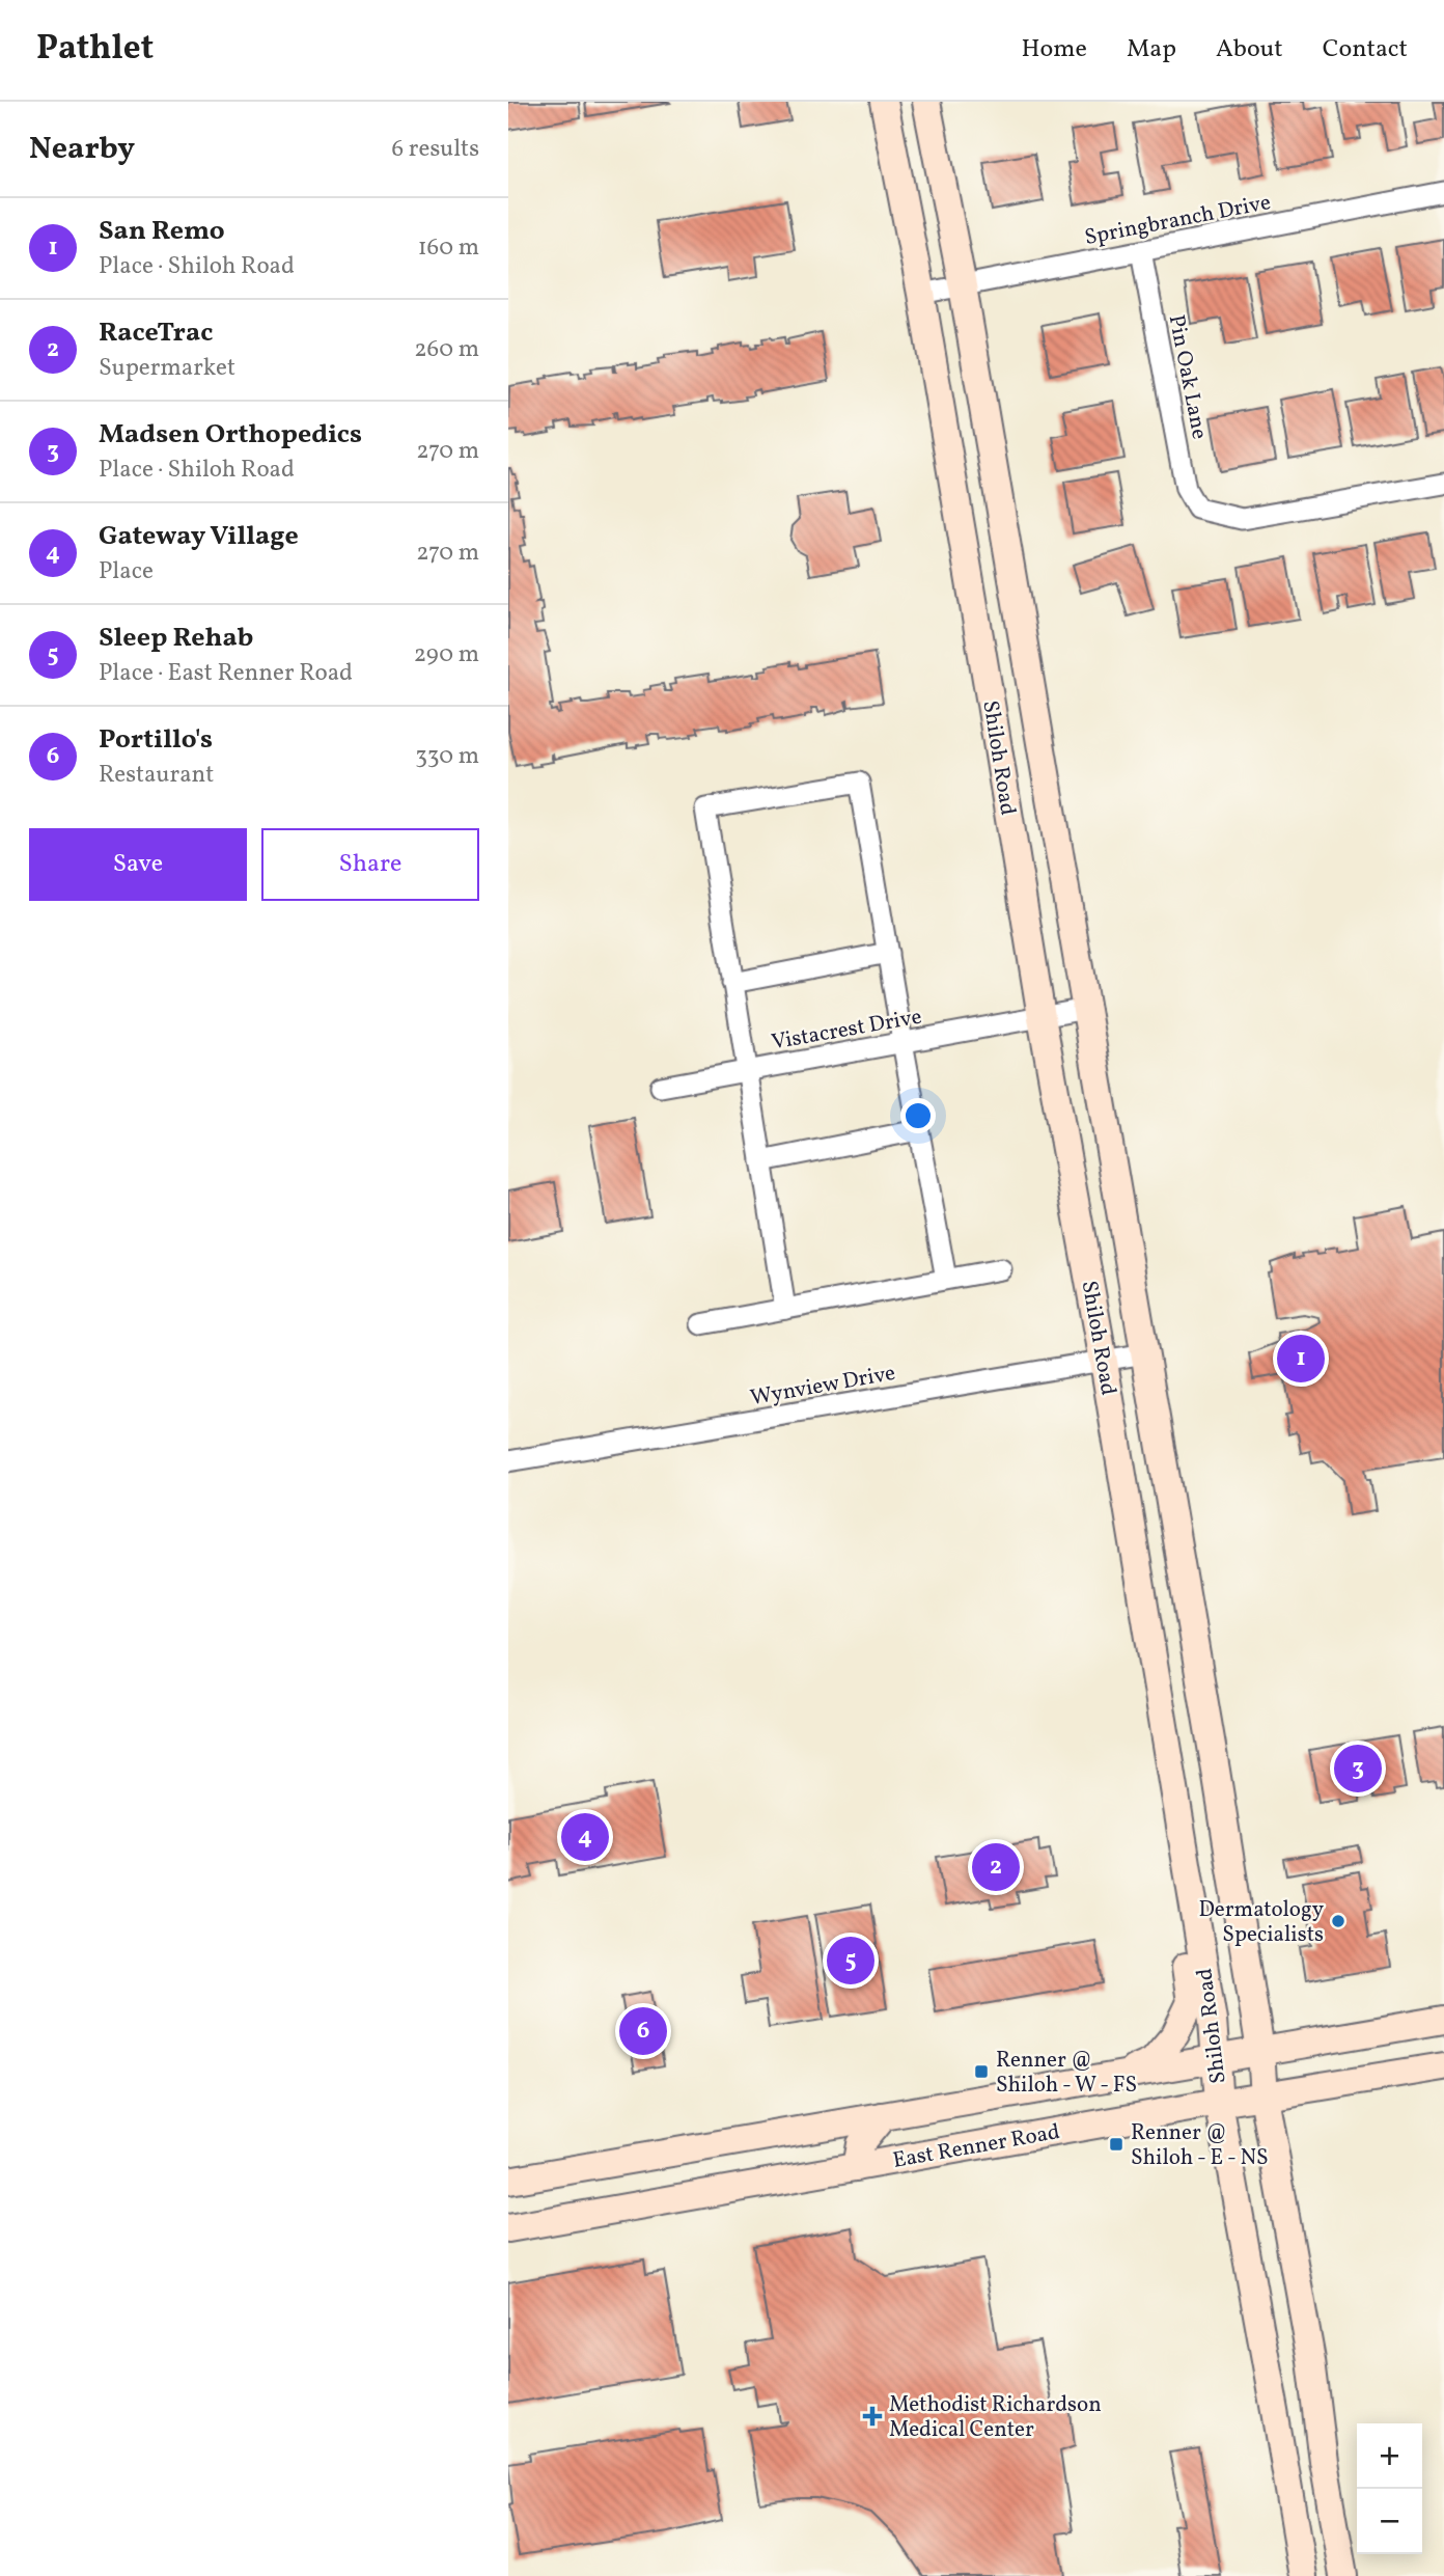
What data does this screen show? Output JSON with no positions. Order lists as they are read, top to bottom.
{
  "streets": {
    "main road": ["Shiloh Road", "East Renner Road"],
    "street": [
      "Springbranch Drive",
      "Pin Oak Lane",
      "Vistacrest Drive",
      "Wynview Drive"
    ]
  },
  "crossings": [
    ["Springbranch Drive", "Pin Oak Lane"],
    ["Springbranch Drive", "Shiloh Road"],
    ["Shiloh Road", "Vistacrest Drive"],
    ["Shiloh Road", "Wynview Drive"],
    ["Shiloh Road", "East Renner Road"]
  ],
  "places": {
    "other": ["Dermatology Specialists"],
    "transit": ["Renner @ Shiloh - W - FS", "Renner @ Shiloh - E - NS"],
    "health": ["Methodist Richardson Medical Center"]
  },
  "page": {
    "header": "Pathlet",
    "nav": [
      "Home",
      "Map",
      "About",
      "Contact"
    ],
    "heading": ["Nearby", "6 results"],
    "list": [
      {
        "mark": "1",
        "name": "San Remo",
        "note": "Place · Shiloh Road",
        "value": "160 m"
      },
      {
        "mark": "2",
        "name": "RaceTrac",
        "note": "Supermarket",
        "value": "260 m"
      },
      {
        "mark": "3",
        "name": "Madsen Orthopedics",
        "note": "Place · Shiloh Road",
        "value": "270 m"
      },
      {
        "mark": "4",
        "name": "Gateway Village",
        "note": "Place",
        "value": "270 m"
      },
      {
        "mark": "5",
        "name": "Sleep Rehab",
        "note": "Place · East Renner Road",
        "value": "290 m"
      },
      {
        "mark": "6",
        "name": "Portillo's",
        "note": "Restaurant",
        "value": "330 m"
      }
    ],
    "buttons": ["Save", "Share"],
    "pins": [
      "1",
      "3",
      "4",
      "2",
      "5",
      "6"
    ],
    "map_buttons": ["+", "−"]
  }
}
